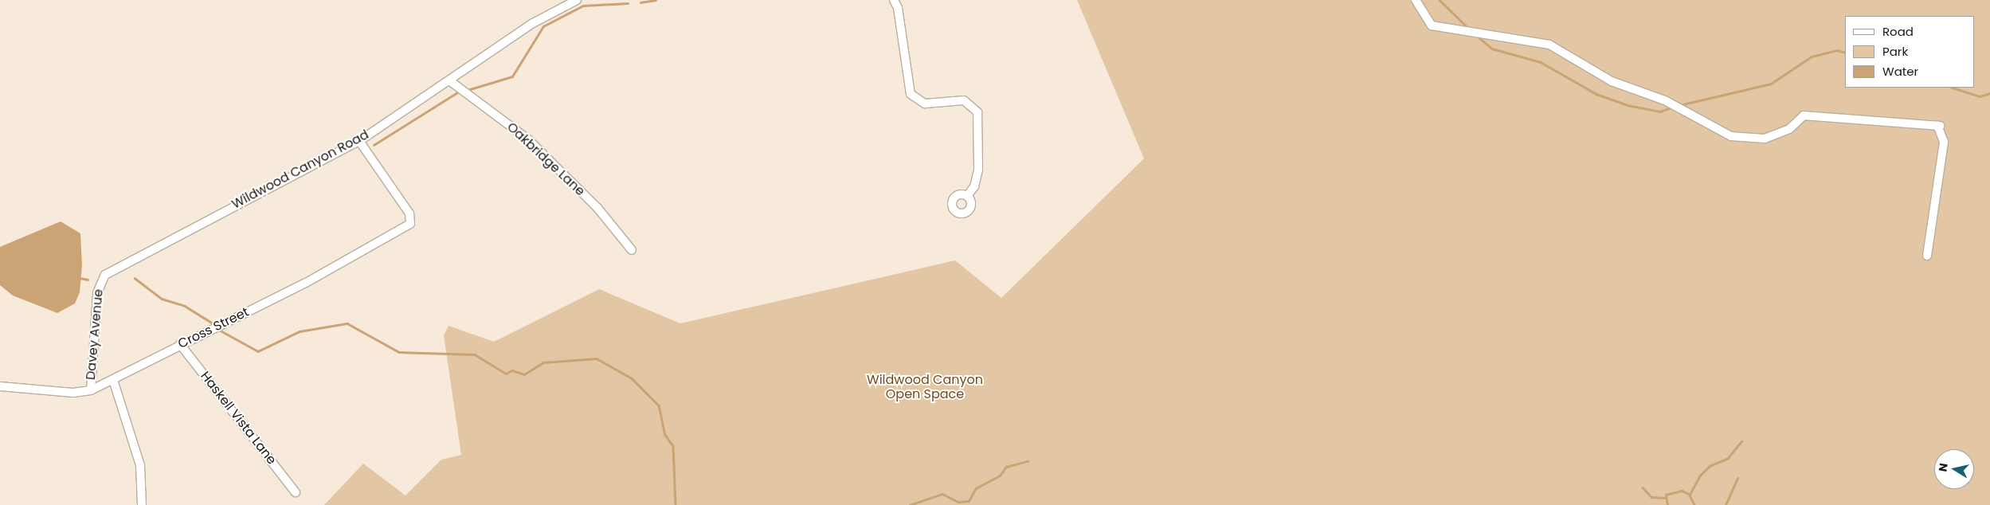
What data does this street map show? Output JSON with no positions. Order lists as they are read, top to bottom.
{
  "streets": {
    "street": [
      "Oakbridge Lane",
      "Wildwood Canyon Road",
      "Cross Street",
      "Davey Avenue",
      "Haskell Vista Lane"
    ]
  },
  "crossings": [
    ["Oakbridge Lane", "Wildwood Canyon Road"],
    ["Wildwood Canyon Road", "Cross Street"],
    ["Wildwood Canyon Road", "Davey Avenue"],
    ["Cross Street", "Davey Avenue"],
    ["Cross Street", "Haskell Vista Lane"]
  ],
  "parks": ["Wildwood Canyon Open Space"],
  "legend": ["Road", "Park", "Water"],
  "north": "left"
}
